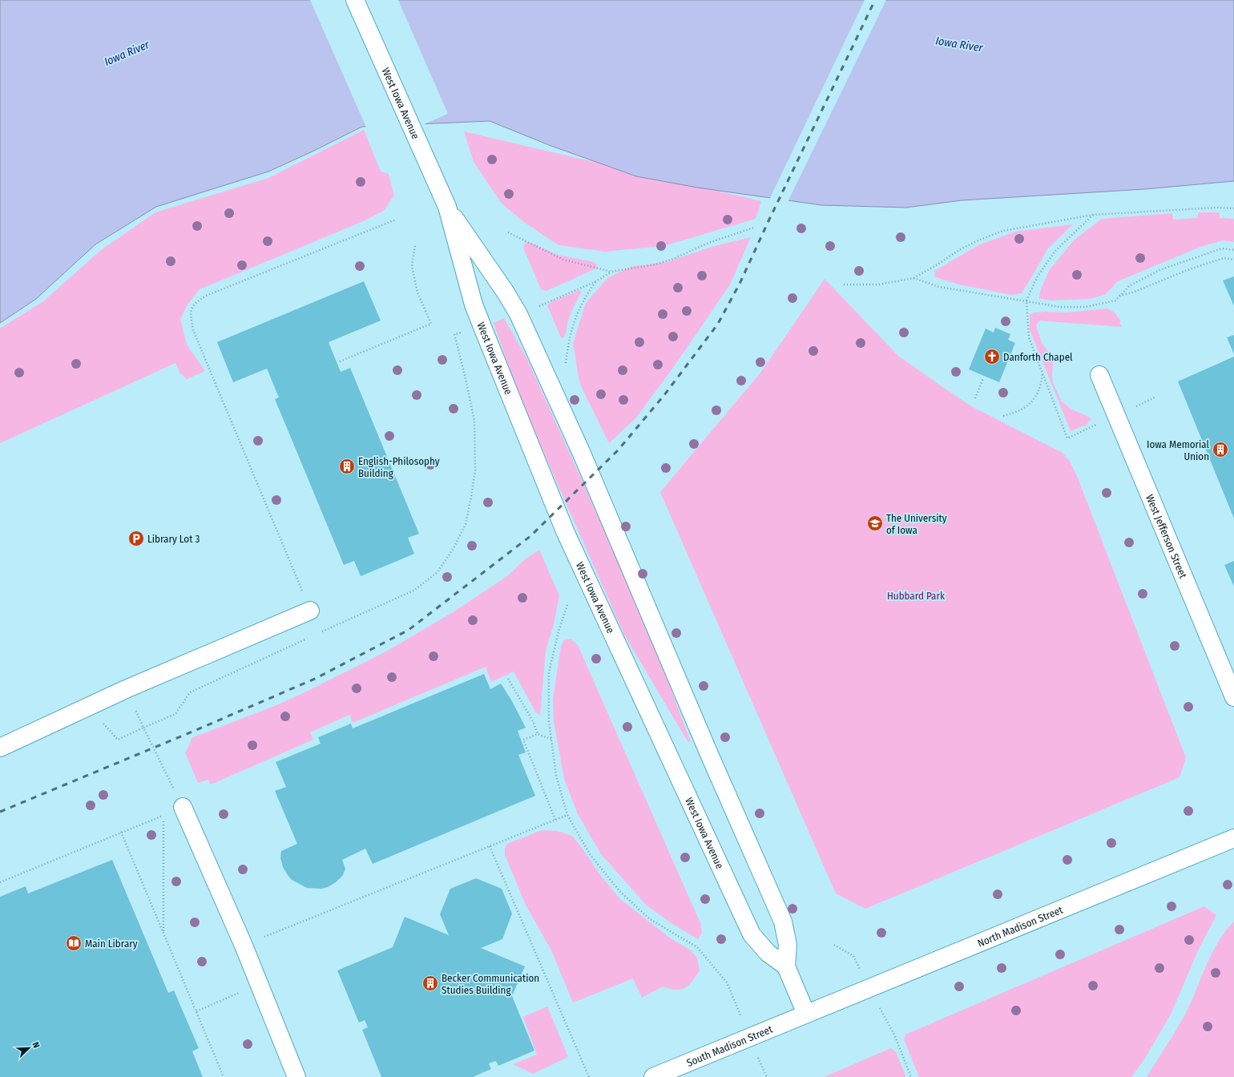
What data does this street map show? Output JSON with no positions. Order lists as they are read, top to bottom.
{
  "streets": {
    "street": [
      "West Iowa Avenue",
      "West Jefferson Street",
      "North Madison Street",
      "South Madison Street"
    ]
  },
  "crossings": [
    ["West Iowa Avenue", "North Madison Street"],
    ["West Iowa Avenue", "South Madison Street"],
    ["North Madison Street", "South Madison Street"]
  ],
  "water": ["Iowa River"],
  "parks": ["Hubbard Park"],
  "places": {
    "church": ["Danforth Chapel"],
    "building": ["Iowa Memorial Union", "English-Philosophy Building", "Becker Communication Studies Building"],
    "school or university": ["The University of Iowa"],
    "parking": ["Library Lot 3"],
    "library": ["Main Library"]
  },
  "north": "top right"
}
